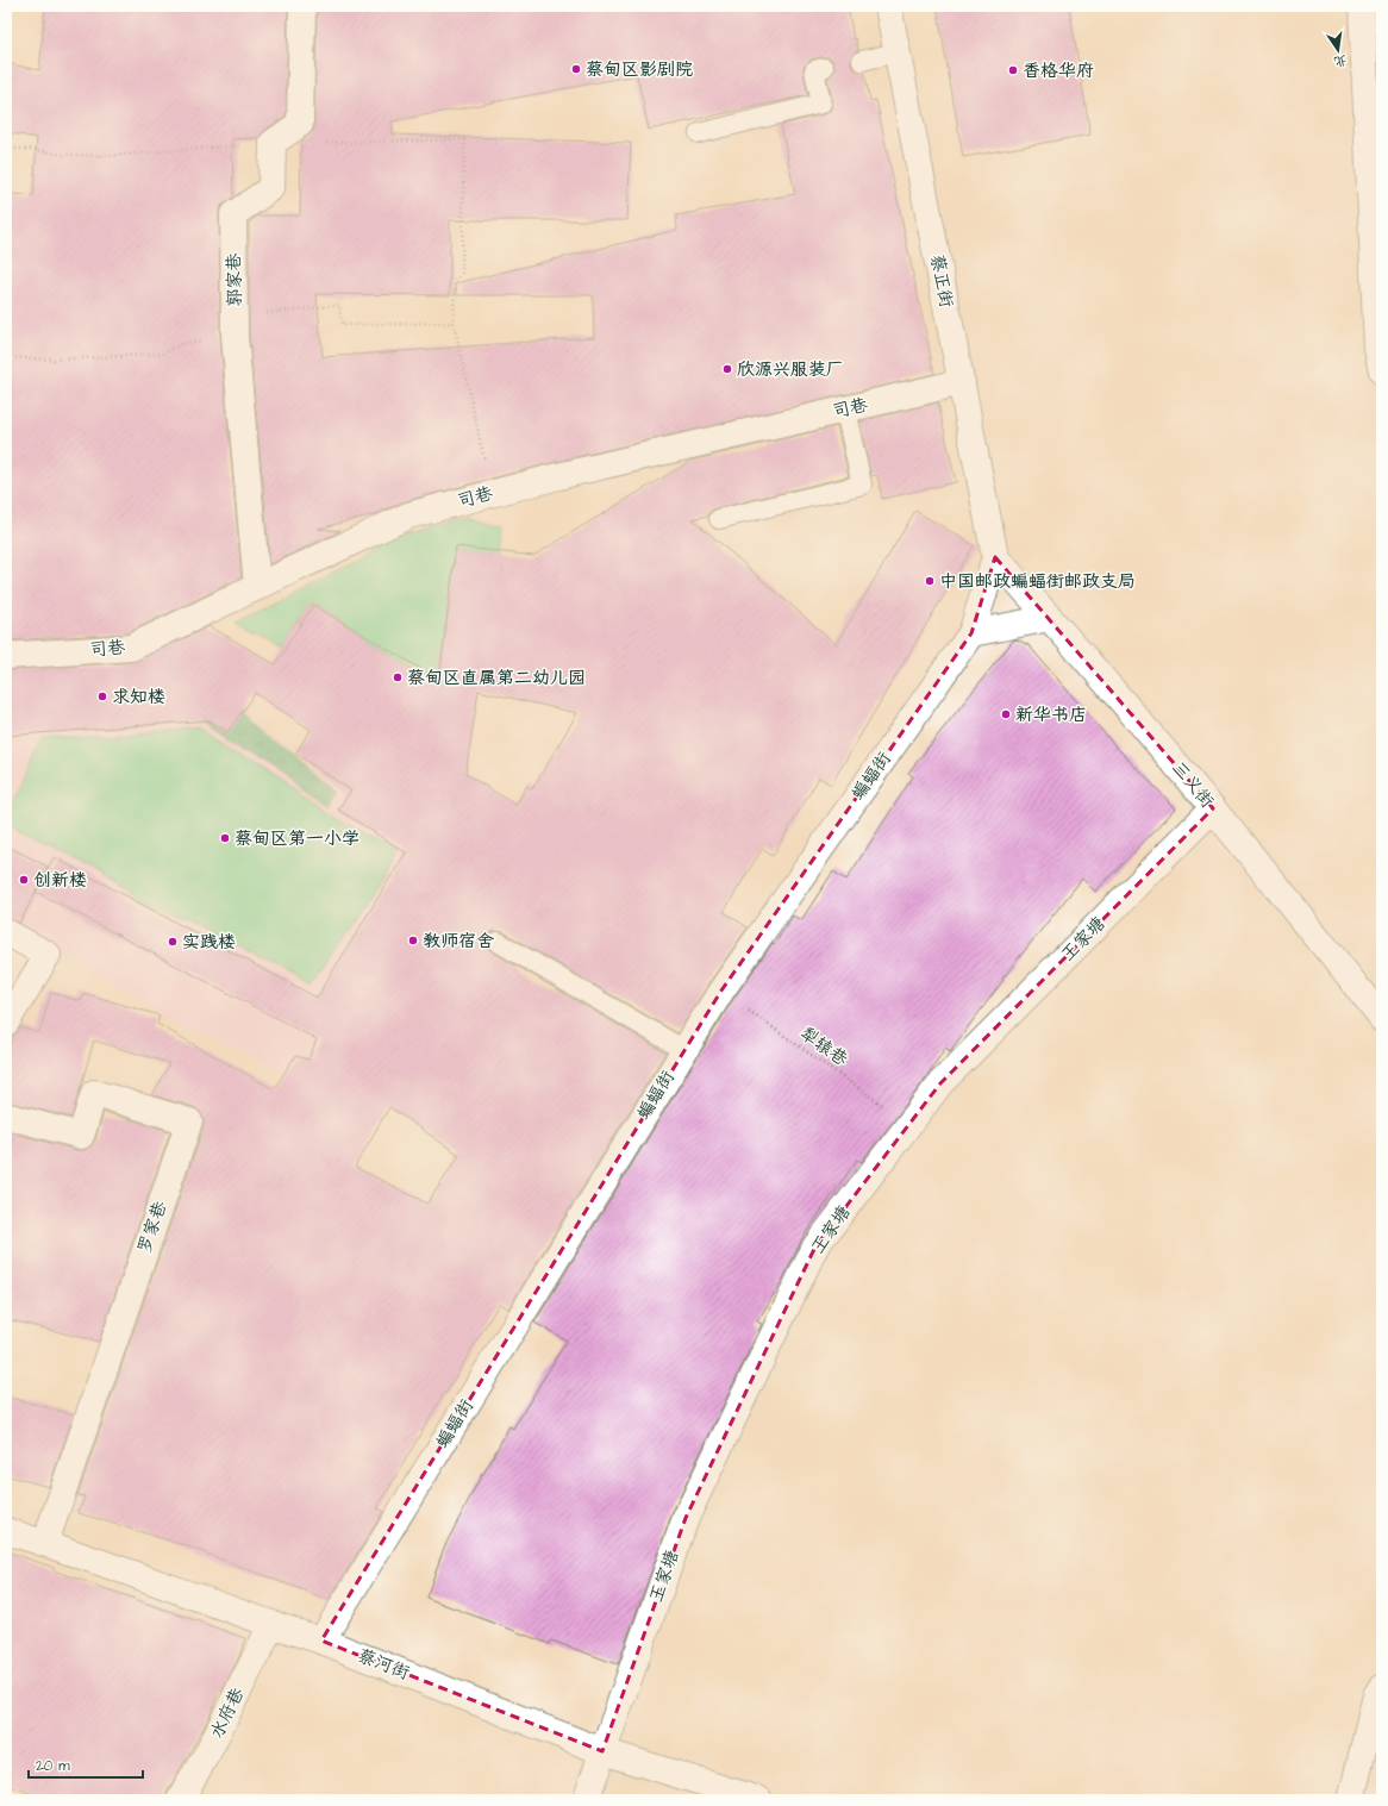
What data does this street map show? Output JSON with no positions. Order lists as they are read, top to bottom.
{
  "streets": {
    "street": [
      "郭家巷",
      "蔡正街",
      "司巷",
      "蝙蝠街",
      "三义街",
      "王家塘",
      "罗家巷",
      "蔡河街",
      "水府巷"
    ],
    "path": ["犁辕巷"]
  },
  "crossings": [
    ["郭家巷", "司巷"],
    ["蔡正街", "司巷"],
    ["蔡正街", "蝙蝠街"],
    ["蔡正街", "三义街"],
    ["蝙蝠街", "三义街"],
    ["蝙蝠街", "犁辕巷"],
    ["蝙蝠街", "蔡河街"],
    ["三义街", "王家塘"],
    ["王家塘", "犁辕巷"],
    ["王家塘", "蔡河街"],
    ["罗家巷", "蔡河街"],
    ["蔡河街", "水府巷"]
  ],
  "places": [
    "蔡甸区影剧院",
    "香格华府",
    "欣源兴服装厂",
    "中国邮政蝙蝠街邮政支局",
    "蔡甸区直属第二幼儿园",
    "求知楼",
    "新华书店",
    "蔡甸区第一小学",
    "创新楼",
    "教师宿舍",
    "实践楼"
  ],
  "scale_bar": "20 m",
  "north": "bottom"
}
